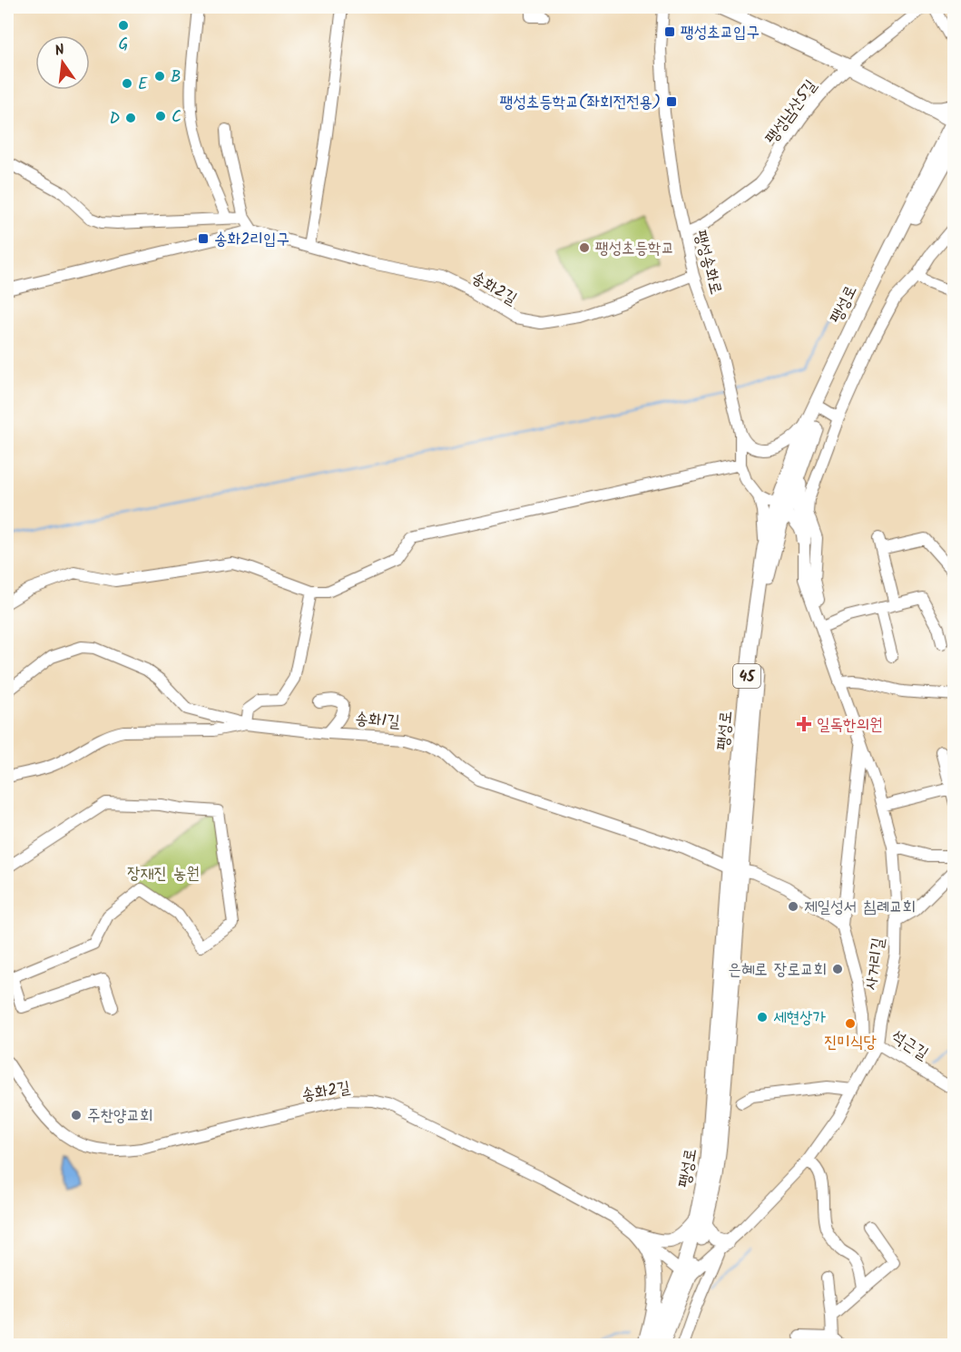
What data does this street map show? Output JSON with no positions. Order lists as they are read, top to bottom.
{
  "streets": {
    "main road": ["팽성로", "45"],
    "street": [
      "팽성남산5길",
      "팽성송화로",
      "송화2길",
      "송화1길",
      "사거리길",
      "석근길"
    ]
  },
  "crossings": [
    ["팽성남산5길", "팽성송화로"],
    ["팽성송화로", "송화2길"],
    ["팽성송화로", "팽성로"],
    ["송화2길", "팽성로"],
    ["송화2길", "사거리길"],
    ["팽성로", "송화1길"],
    ["팽성로", "사거리길"],
    ["송화1길", "석근길"],
    ["사거리길", "석근길"]
  ],
  "parks": ["장재진 농원"],
  "places": {
    "other": [
      "G",
      "B",
      "E",
      "C",
      "D",
      "팽성초등학교",
      "제일성서 침례교회",
      "은혜로 장로교회",
      "세현상가",
      "진미식당",
      "주찬양교회"
    ],
    "transit": ["팽성초교입구", "팽성초등학교(좌회전전용)", "송화2리입구"],
    "health": ["일독한의원"]
  },
  "north": "top"
}
